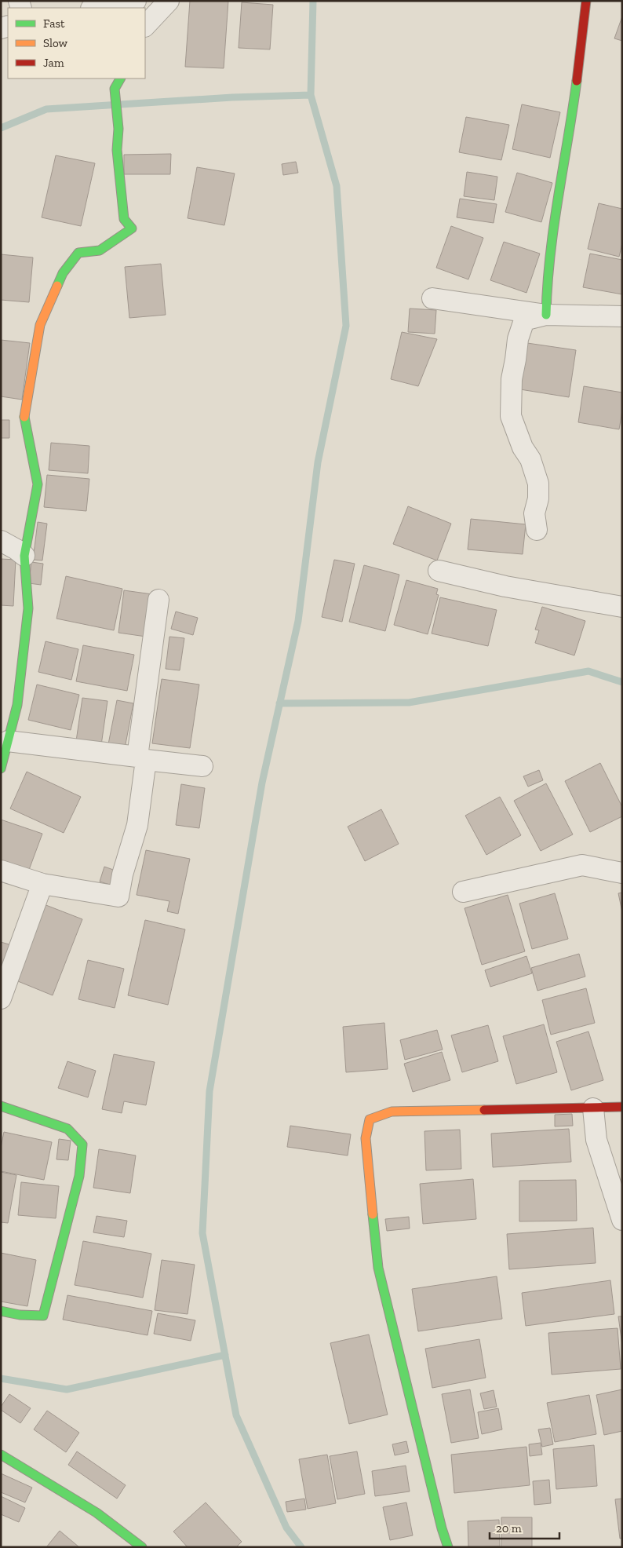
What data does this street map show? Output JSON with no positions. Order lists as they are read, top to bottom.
{
  "legend": ["Fast", "Slow", "Jam"],
  "scale_bar": "20 m"
}
